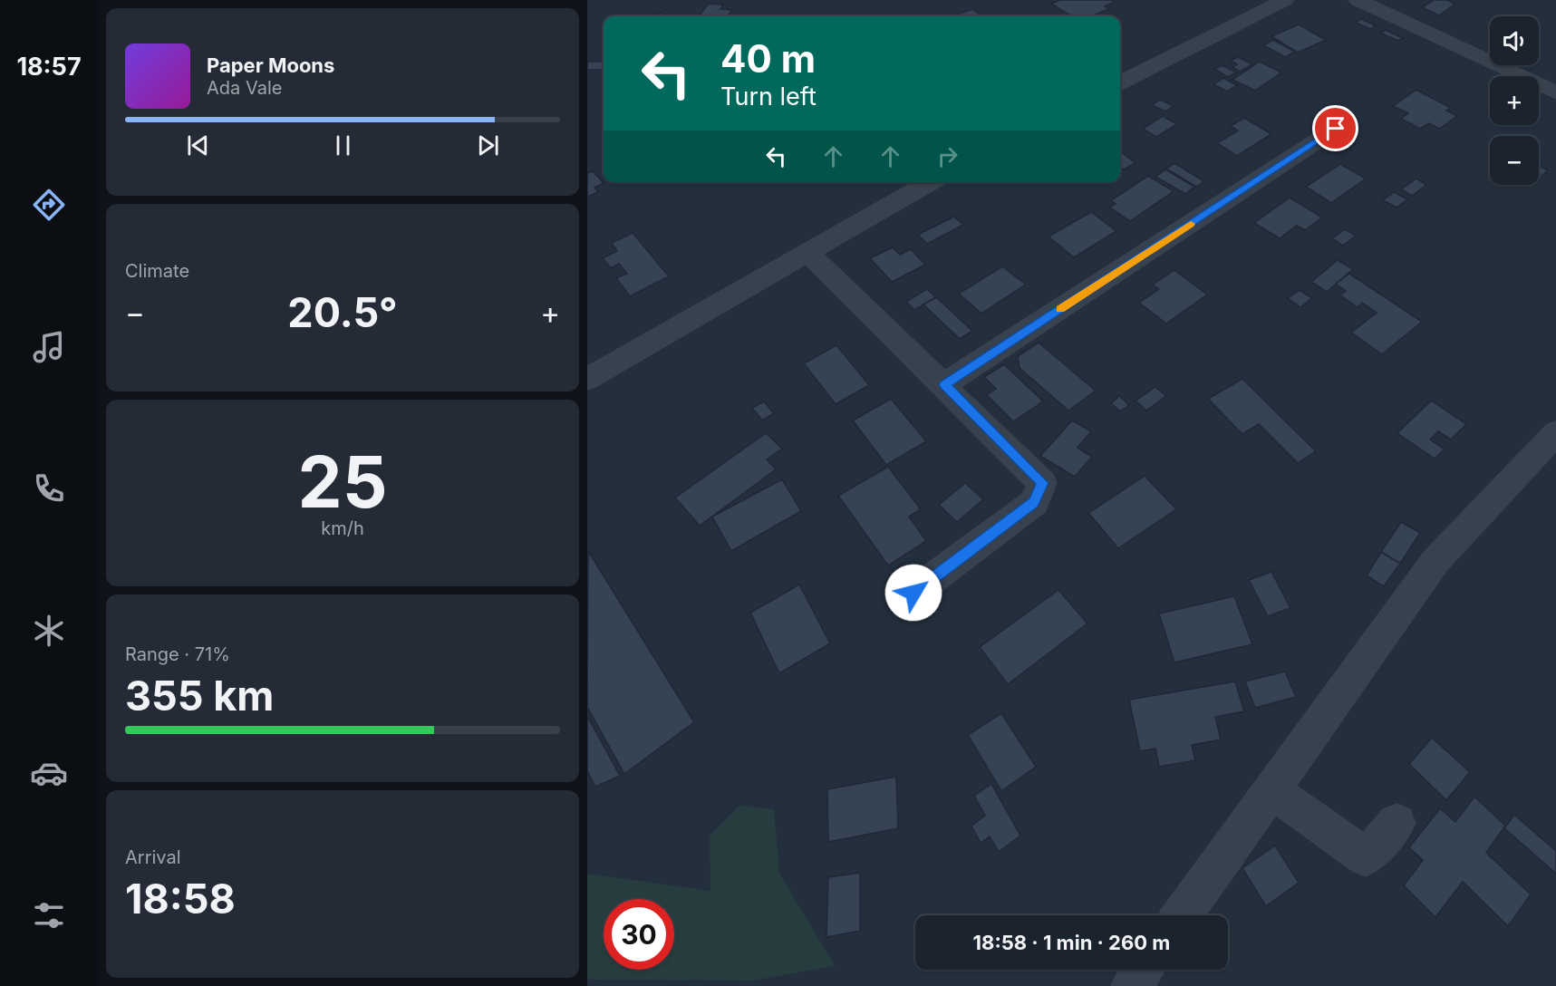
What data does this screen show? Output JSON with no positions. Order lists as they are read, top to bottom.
{
  "page": {
    "tabs": "18:57",
    "map_buttons": ["+", "−"],
    "turn": ["40 m", "Turn left"],
    "song": ["Paper Moons", "Ada Vale"],
    "tile": [
      "Climate",
      ["25", "km/h"],
      ["Range · 71%", "355 km"],
      ["Arrival", "18:58"]
    ],
    "heat": ["−", "20.5°", "+"],
    "limit": "30",
    "trip": "18:58 · 1 min · 260 m"
  }
}
